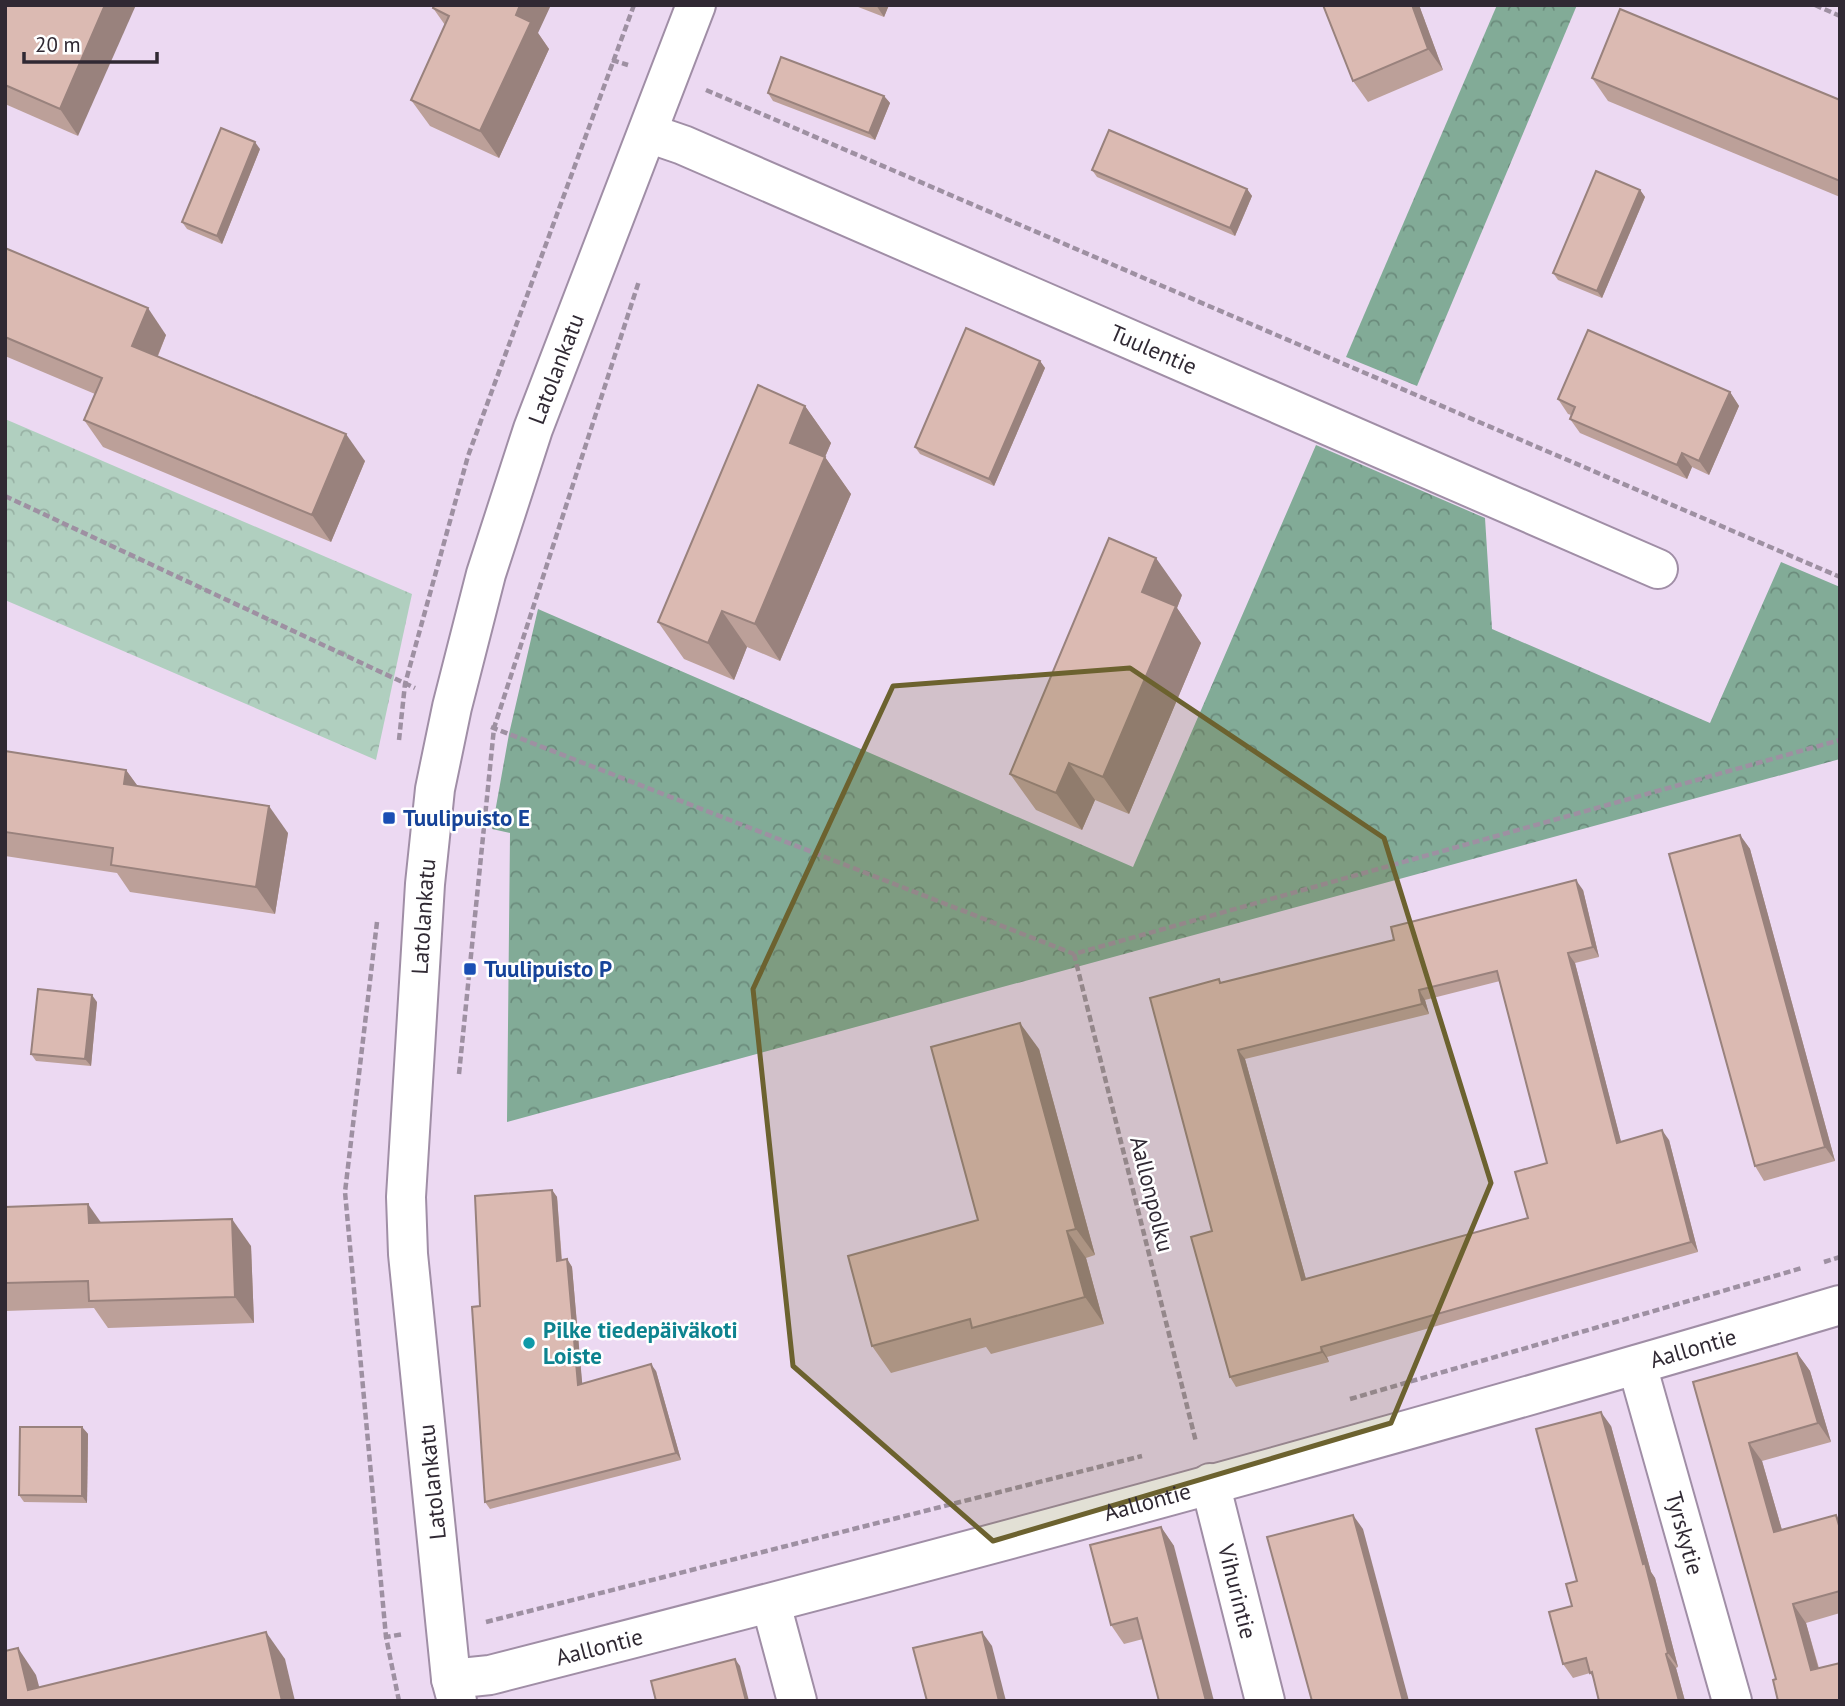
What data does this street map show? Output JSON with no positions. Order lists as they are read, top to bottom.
{
  "streets": {
    "street": [
      "Tuulentie",
      "Latolankatu",
      "Aallontie",
      "Tyrskytie",
      "Vihurintie"
    ],
    "path": ["Aallonpolku"]
  },
  "crossings": [
    ["Tuulentie", "Latolankatu"],
    ["Latolankatu", "Aallontie"],
    ["Aallontie", "Tyrskytie"],
    ["Aallontie", "Vihurintie"]
  ],
  "places": {
    "transit": ["Tuulipuisto E", "Tuulipuisto P"],
    "other": ["Pilke tiedepäiväkoti Loiste"]
  },
  "scale_bar": "20 m"
}
